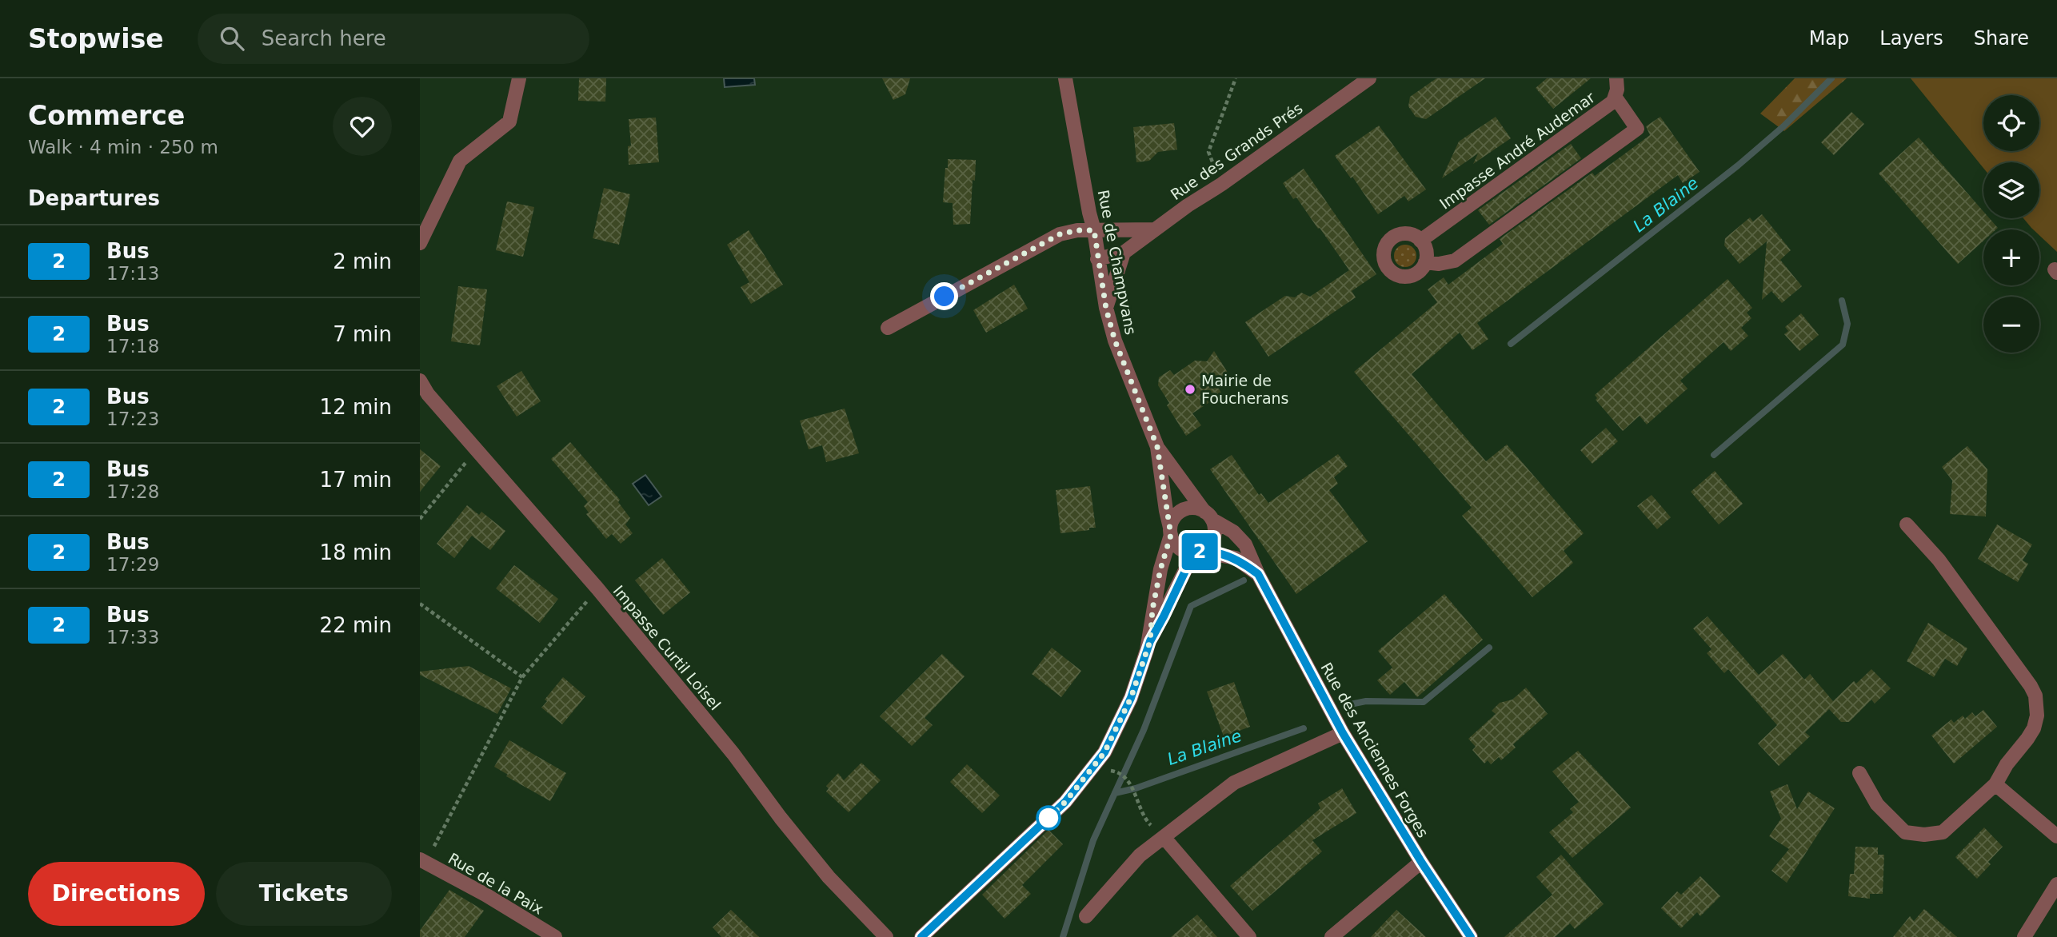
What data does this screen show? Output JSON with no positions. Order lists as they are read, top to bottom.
{
  "streets": {
    "street": [
      "Impasse André Audemar",
      "Rue des Grands Prés",
      "Rue de Champvans",
      "Impasse Curtil Loisel",
      "Rue des Anciennes Forges",
      "Rue de la Paix"
    ]
  },
  "crossings": [
    ["Rue des Grands Prés", "Rue de Champvans"],
    ["Rue de Champvans", "Rue des Anciennes Forges"]
  ],
  "water": ["La Blaine"],
  "places": ["Mairie de Foucherans"],
  "lines": ["bus line 2"],
  "page": {
    "header": "Stopwise",
    "search": "Search here",
    "nav": ["Map", "Layers", "Share"],
    "heading": [
      ["Commerce", "Walk · 4 min · 250 m"],
      "Departures"
    ],
    "on_map": "2",
    "map_buttons": ["+", "−"],
    "list": [
      {
        "mark": "2",
        "name": "Bus",
        "note": "17:13",
        "value": "2 min"
      },
      {
        "mark": "2",
        "name": "Bus",
        "note": "17:18",
        "value": "7 min"
      },
      {
        "mark": "2",
        "name": "Bus",
        "note": "17:23",
        "value": "12 min"
      },
      {
        "mark": "2",
        "name": "Bus",
        "note": "17:28",
        "value": "17 min"
      },
      {
        "mark": "2",
        "name": "Bus",
        "note": "17:29",
        "value": "18 min"
      },
      {
        "mark": "2",
        "name": "Bus",
        "note": "17:33",
        "value": "22 min"
      }
    ],
    "buttons": ["Directions", "Tickets"]
  }
}
